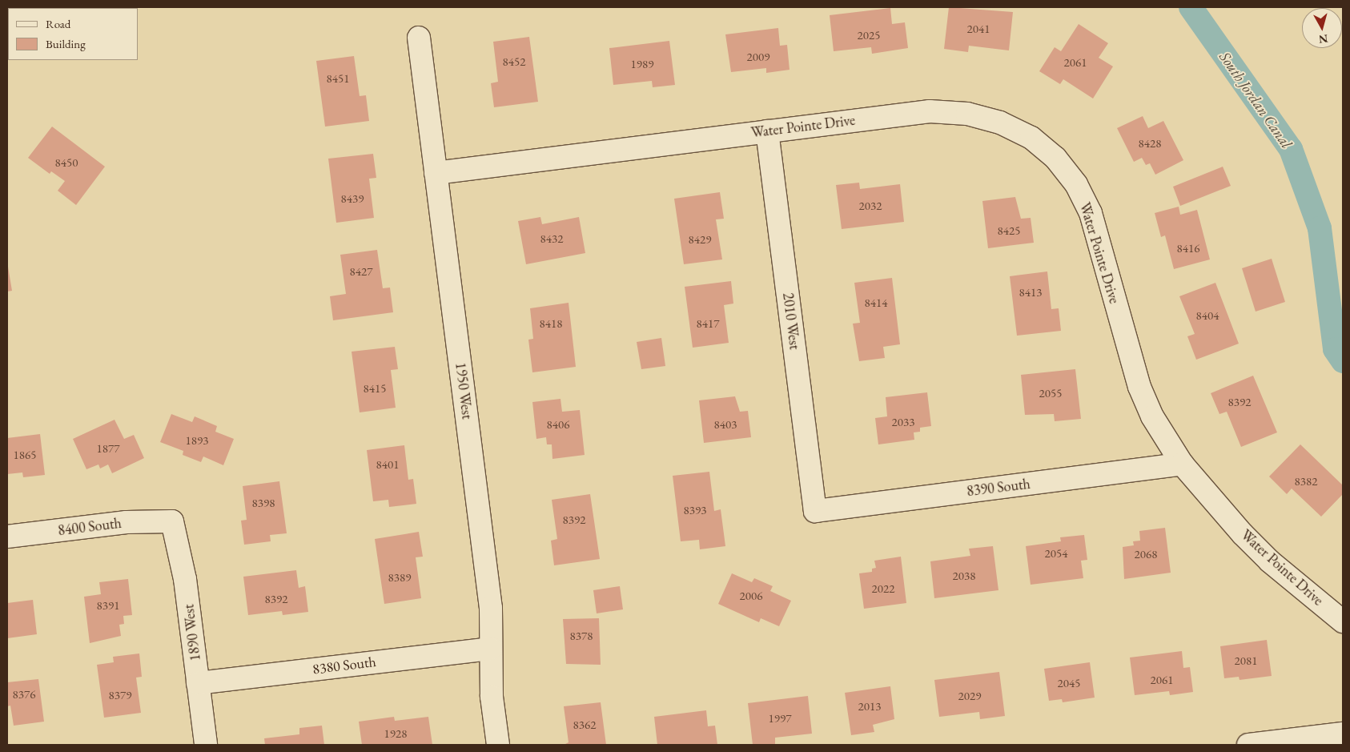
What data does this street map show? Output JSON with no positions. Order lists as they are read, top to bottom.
{
  "streets": {
    "street": [
      "Water Pointe Drive",
      "2010 West",
      "1950 West",
      "8390 South",
      "8400 South",
      "1890 West",
      "8380 South"
    ]
  },
  "crossings": [
    ["Water Pointe Drive", "2010 West"],
    ["Water Pointe Drive", "1950 West"],
    ["Water Pointe Drive", "8390 South"],
    ["2010 West", "8390 South"],
    ["1950 West", "8380 South"],
    ["8400 South", "1890 West"],
    ["1890 West", "8380 South"]
  ],
  "water": ["South Jordan Canal"],
  "house_numbers": [
    "2041",
    "2025",
    "2009",
    "8452",
    "2061",
    "1989",
    "8451",
    "8428",
    "8450",
    "8439",
    "2032",
    "8425",
    "8432",
    "8429",
    "8416",
    "8427",
    "8413",
    "8414",
    "8404",
    "8418",
    "8417",
    "8415",
    "2055",
    "8392",
    "2033",
    "8406",
    "8403",
    "1893",
    "1877",
    "1865",
    "8401",
    "8382",
    "8398",
    "8393",
    "8392",
    "2054",
    "2068",
    "2038",
    "8389",
    "2022",
    "2006",
    "8392",
    "8391",
    "8378",
    "2081",
    "2061",
    "2045",
    "8376",
    "8379",
    "2029",
    "2013",
    "1997",
    "8362",
    "1928"
  ],
  "legend": ["Road", "Building"],
  "north": "bottom"
}
